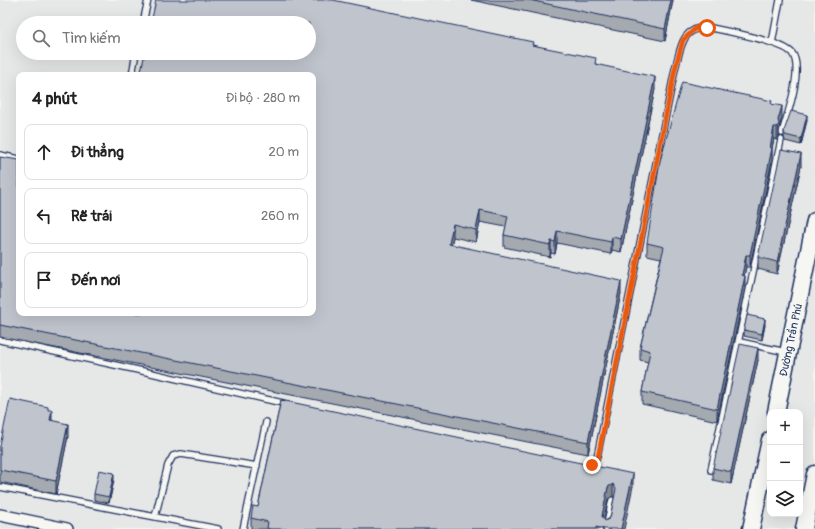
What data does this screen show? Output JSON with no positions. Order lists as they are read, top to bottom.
{
  "streets": {
    "main road": ["Đường Trần Phú"]
  },
  "page": {
    "search": "Tìm kiếm",
    "heading": ["4 phút", "Đi bộ · 280 m"],
    "list": [
      ["Đi thẳng", "20 m"],
      ["Rẽ trái", "260 m"],
      "Đến nơi"
    ],
    "map_buttons": ["+", "−"]
  }
}
